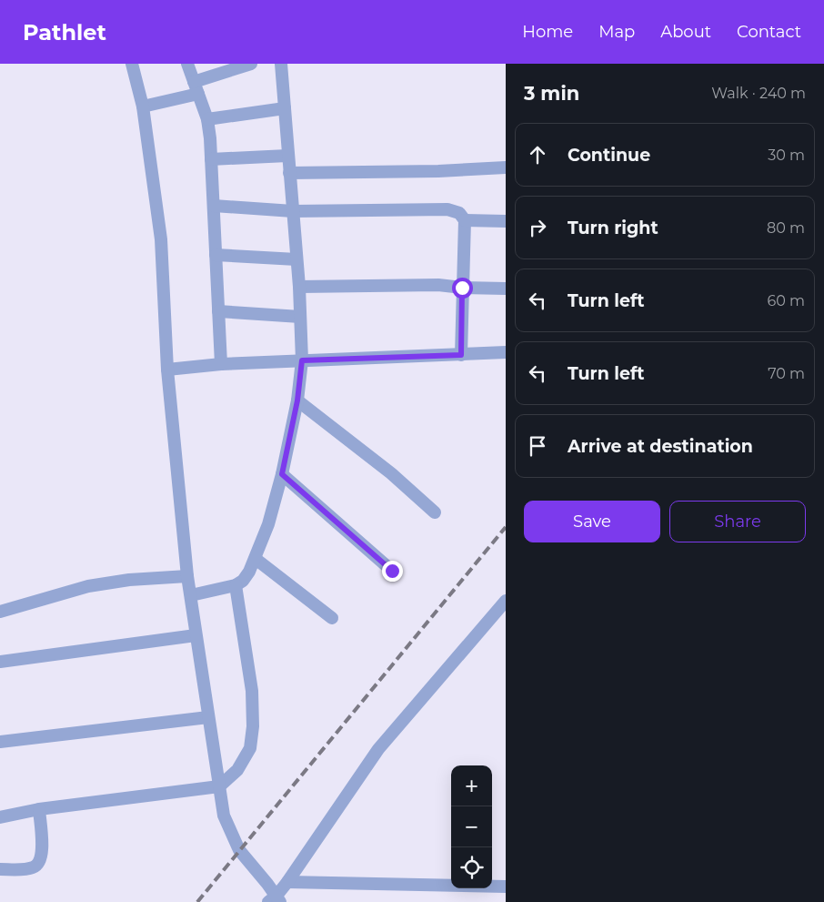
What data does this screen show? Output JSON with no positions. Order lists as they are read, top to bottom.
{
  "page": {
    "header": "Pathlet",
    "nav": [
      "Home",
      "Map",
      "About",
      "Contact"
    ],
    "heading": ["3 min", "Walk · 240 m"],
    "list": [
      ["Continue", "30 m"],
      ["Turn right", "80 m"],
      ["Turn left", "60 m"],
      ["Turn left", "70 m"],
      "Arrive at destination"
    ],
    "buttons": ["Save", "Share"],
    "map_buttons": ["+", "−"]
  }
}
